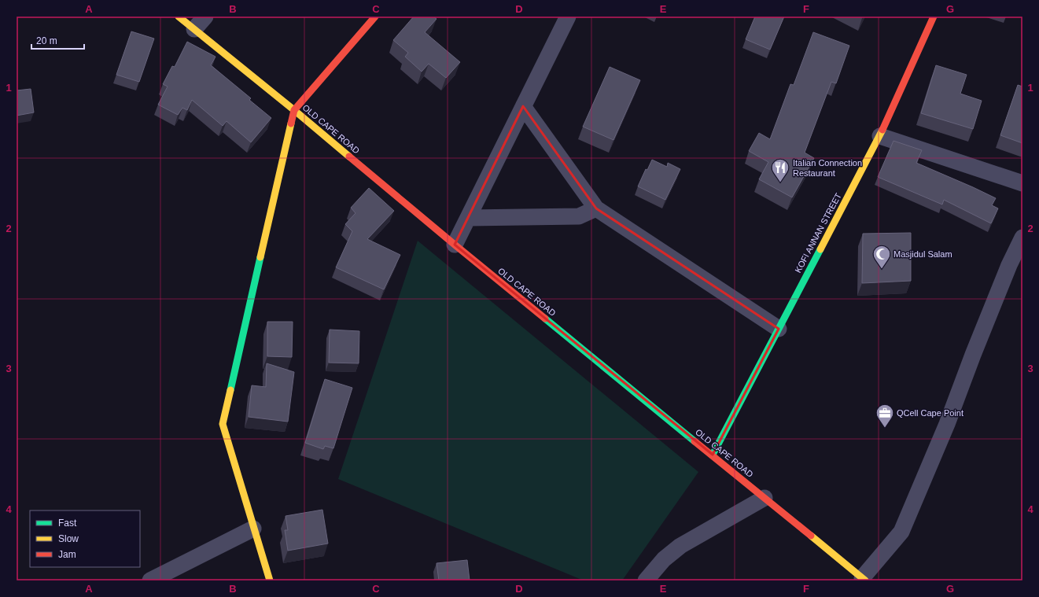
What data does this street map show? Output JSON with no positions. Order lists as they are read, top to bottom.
{
  "streets": {
    "street": ["OLD CAPE ROAD", "KOFI ANNAN STREET"]
  },
  "crossings": [
    ["OLD CAPE ROAD", "KOFI ANNAN STREET"]
  ],
  "places": {
    "restaurant": ["Italian Connection Restaurant"],
    "mosque": ["Masjidul Salam"],
    "office": ["QCell Cape Point"]
  },
  "legend": ["Fast", "Slow", "Jam"],
  "scale_bar": "20 m",
  "grid": {
    "columns": [
      "A",
      "B",
      "C",
      "D",
      "E",
      "F",
      "G"
    ],
    "rows": [
      "1",
      "2",
      "3",
      "4"
    ]
  }
}
